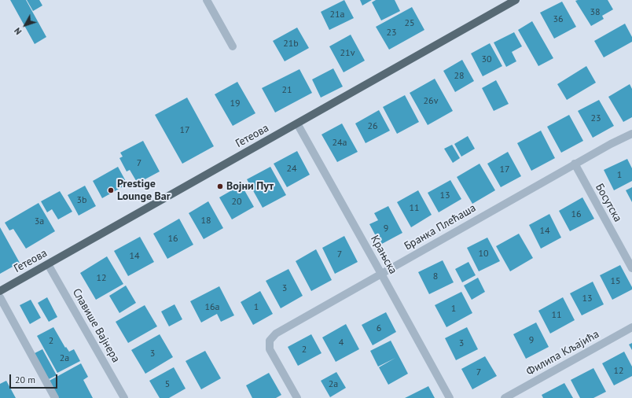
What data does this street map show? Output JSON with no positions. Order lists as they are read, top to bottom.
{
  "streets": {
    "main road": ["Гетеова"],
    "street": [
      "Босутска",
      "Бранка Плећаша",
      "Крањска",
      "Славише Вајнера",
      "Филипа Кљајића"
    ]
  },
  "crossings": [
    ["Гетеова", "Крањска"],
    ["Гетеова", "Славише Вајнера"],
    ["Босутска", "Бранка Плећаша"],
    ["Бранка Плећаша", "Крањска"]
  ],
  "places": ["Војни Пут", "Prestige Lounge Bar"],
  "house_numbers": [
    "38",
    "21a",
    "36",
    "25",
    "23",
    "21b",
    "21v",
    "30",
    "28",
    "21",
    "26v",
    "19",
    "23",
    "26",
    "17",
    "24a",
    "7",
    "24",
    "17",
    "1",
    "13",
    "3b",
    "20",
    "11",
    "16",
    "18",
    "3a",
    "9",
    "14",
    "16",
    "10",
    "7",
    "14",
    "8",
    "12",
    "15",
    "3",
    "13",
    "16a",
    "1",
    "1",
    "11",
    "6",
    "9",
    "2",
    "4",
    "3",
    "2",
    "3",
    "2a",
    "12",
    "7",
    "5",
    "2a"
  ],
  "scale_bar": "20 m",
  "north": "bottom left"
}
